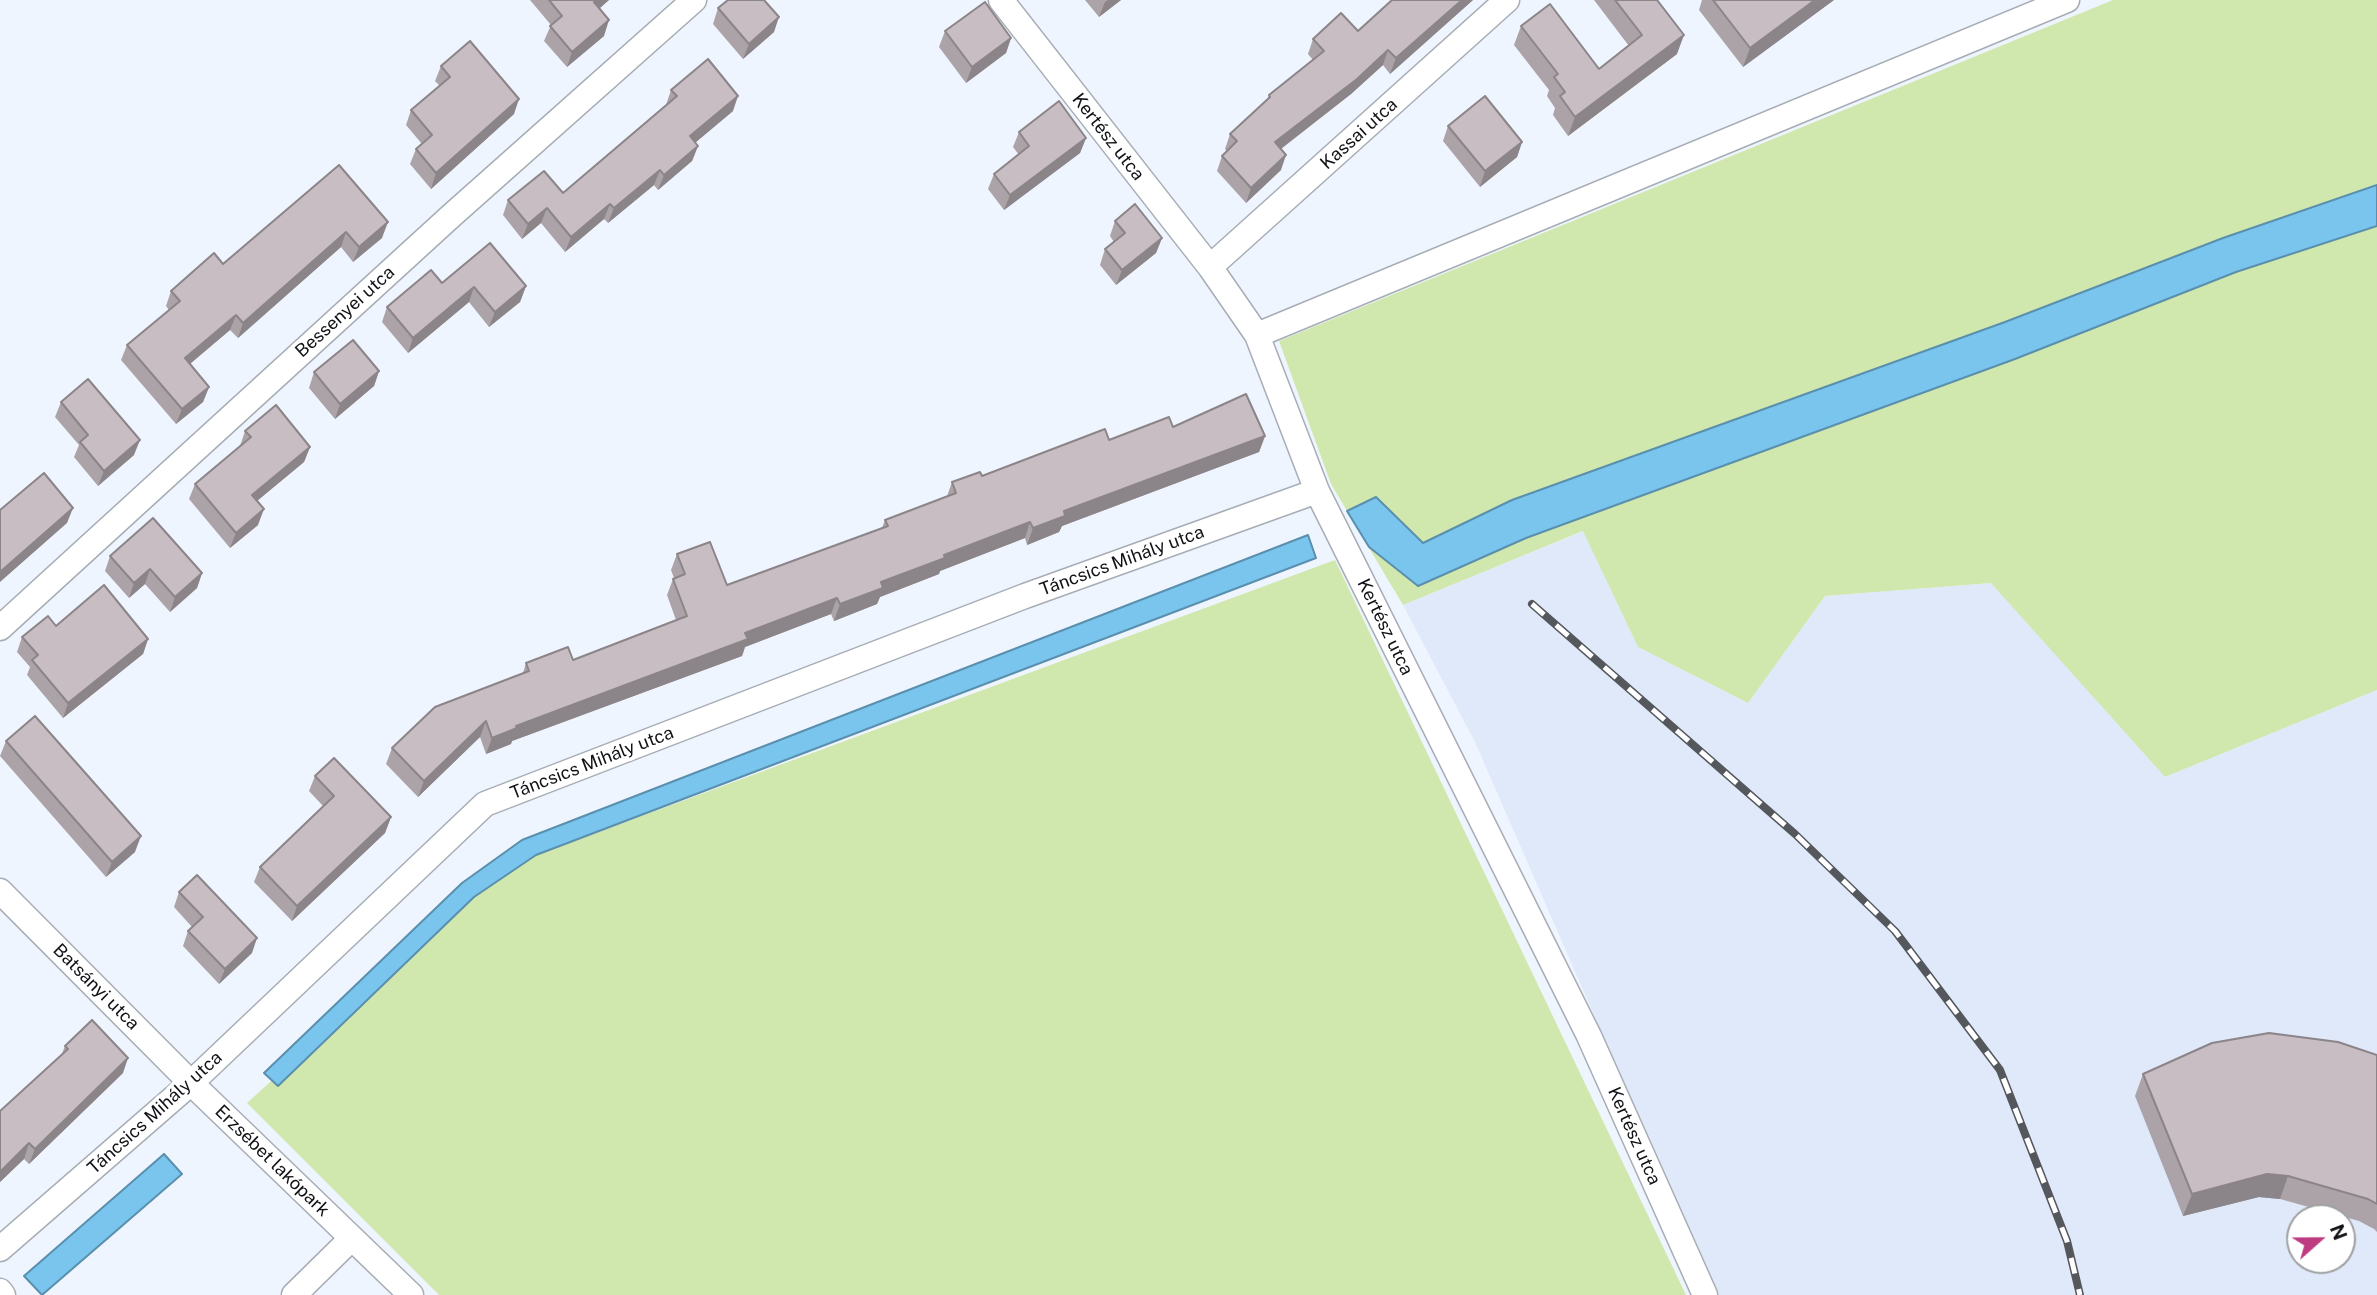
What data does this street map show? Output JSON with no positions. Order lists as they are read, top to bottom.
{
  "streets": {
    "street": [
      "Kassai utca",
      "Kertész utca",
      "Bessenyei utca",
      "Táncsics Mihály utca",
      "Batsányi utca",
      "Erzsébet lakópark"
    ]
  },
  "crossings": [
    ["Kassai utca", "Kertész utca"],
    ["Kertész utca", "Táncsics Mihály utca"],
    ["Táncsics Mihály utca", "Batsányi utca"],
    ["Táncsics Mihály utca", "Erzsébet lakópark"],
    ["Batsányi utca", "Erzsébet lakópark"]
  ],
  "north": "right"
}
